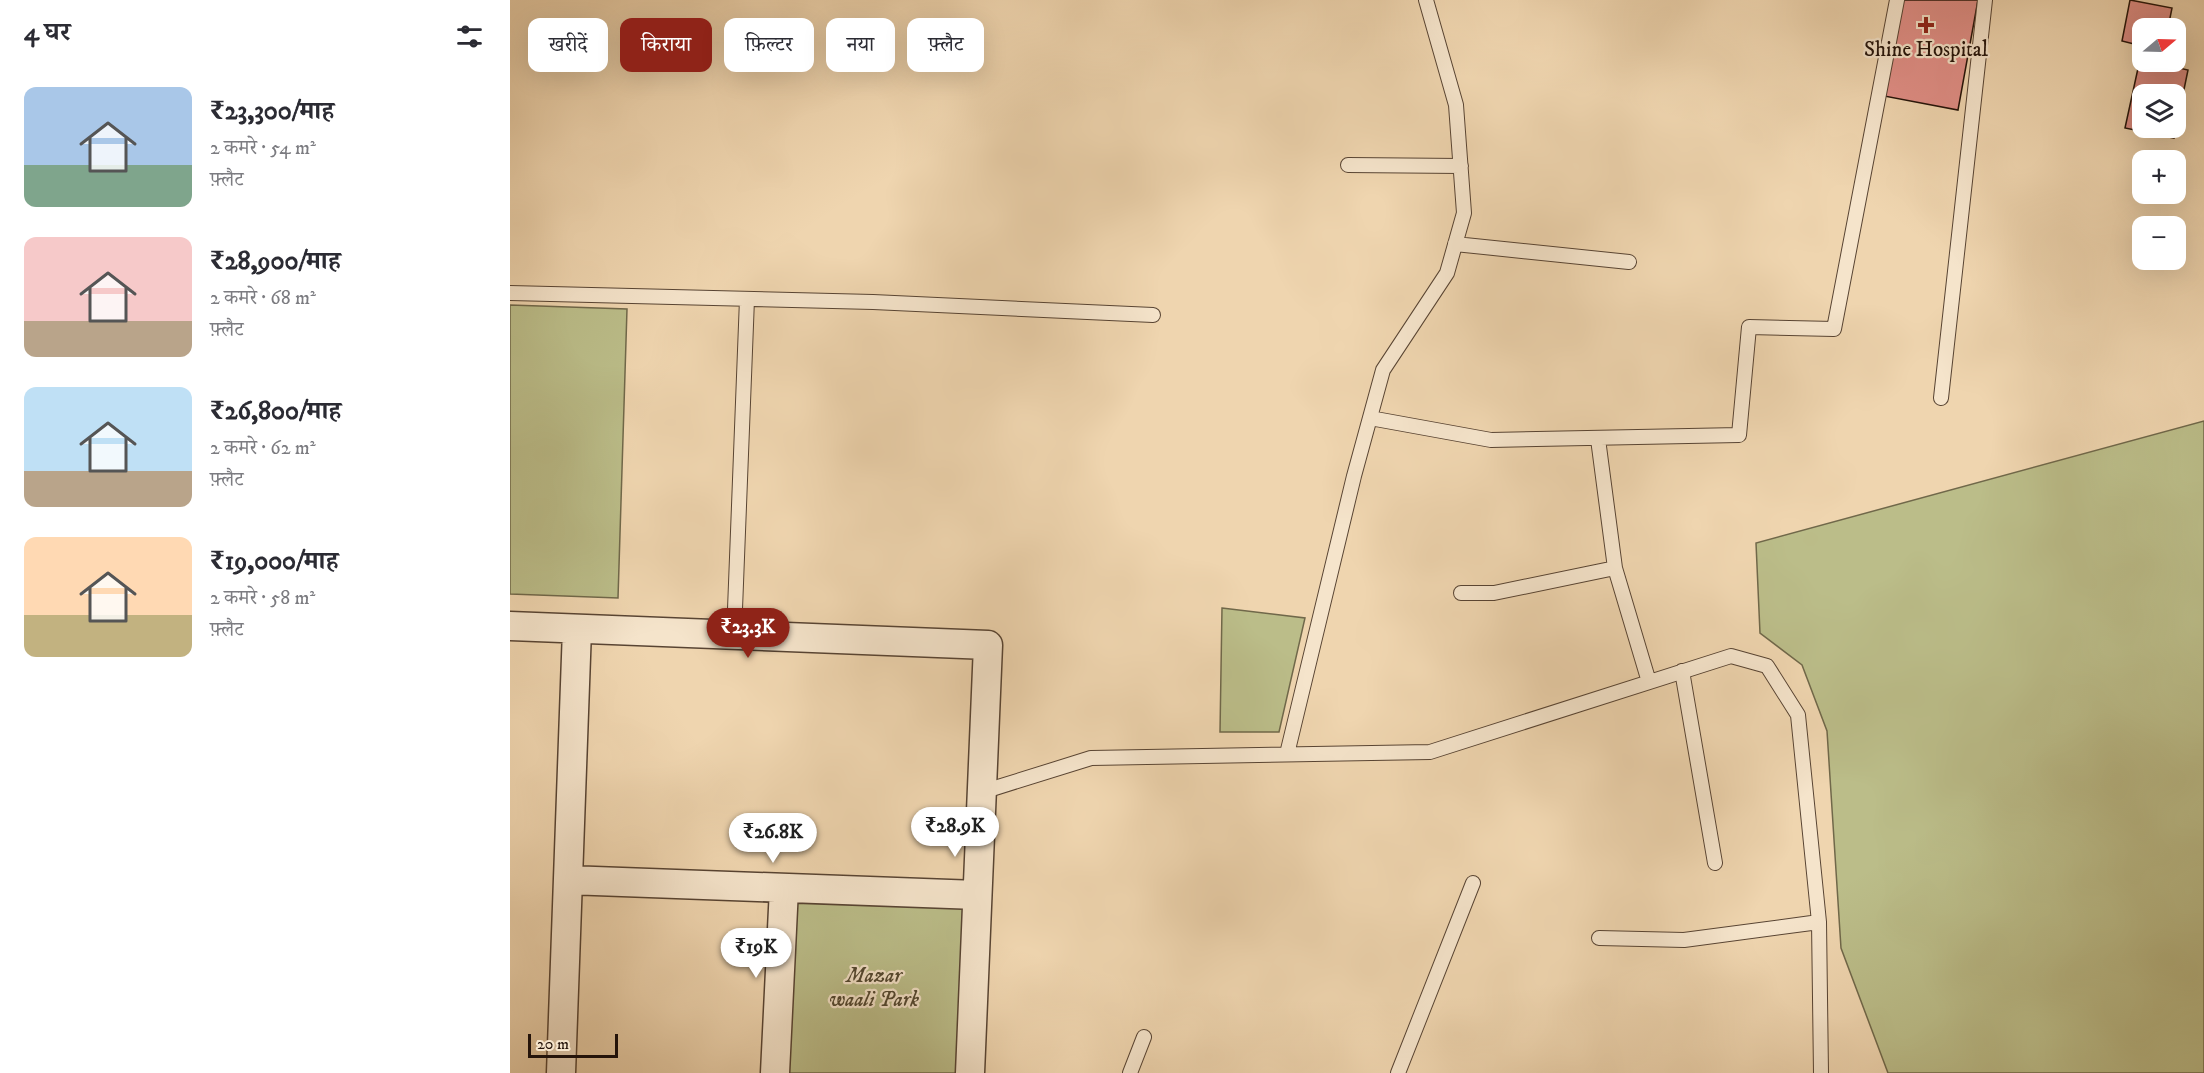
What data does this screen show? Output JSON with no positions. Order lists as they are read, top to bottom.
{
  "parks": ["Mazar waali Park"],
  "places": {
    "health": ["Shine Hospital"]
  },
  "scale_bar": "20 m",
  "north": "right",
  "page": {
    "heading": "4 घर",
    "map_buttons": ["+", "−"],
    "chip": [
      "खरीदें",
      "किराया",
      "फ़िल्टर",
      "नया",
      "फ़्लैट"
    ],
    "list": [
      {
        "name": "₹23,300/माह",
        "note": "2 कमरे · 54 m² · फ़्लैट"
      },
      {
        "name": "₹28,900/माह",
        "note": "2 कमरे · 68 m² · फ़्लैट"
      },
      {
        "name": "₹26,800/माह",
        "note": "2 कमरे · 62 m² · फ़्लैट"
      },
      {
        "name": "₹19,000/माह",
        "note": "2 कमरे · 58 m² · फ़्लैट"
      }
    ],
    "price": [
      "₹23.3K",
      "₹28.9K",
      "₹26.8K",
      "₹19K"
    ],
    "scale": "20 m"
  }
}
